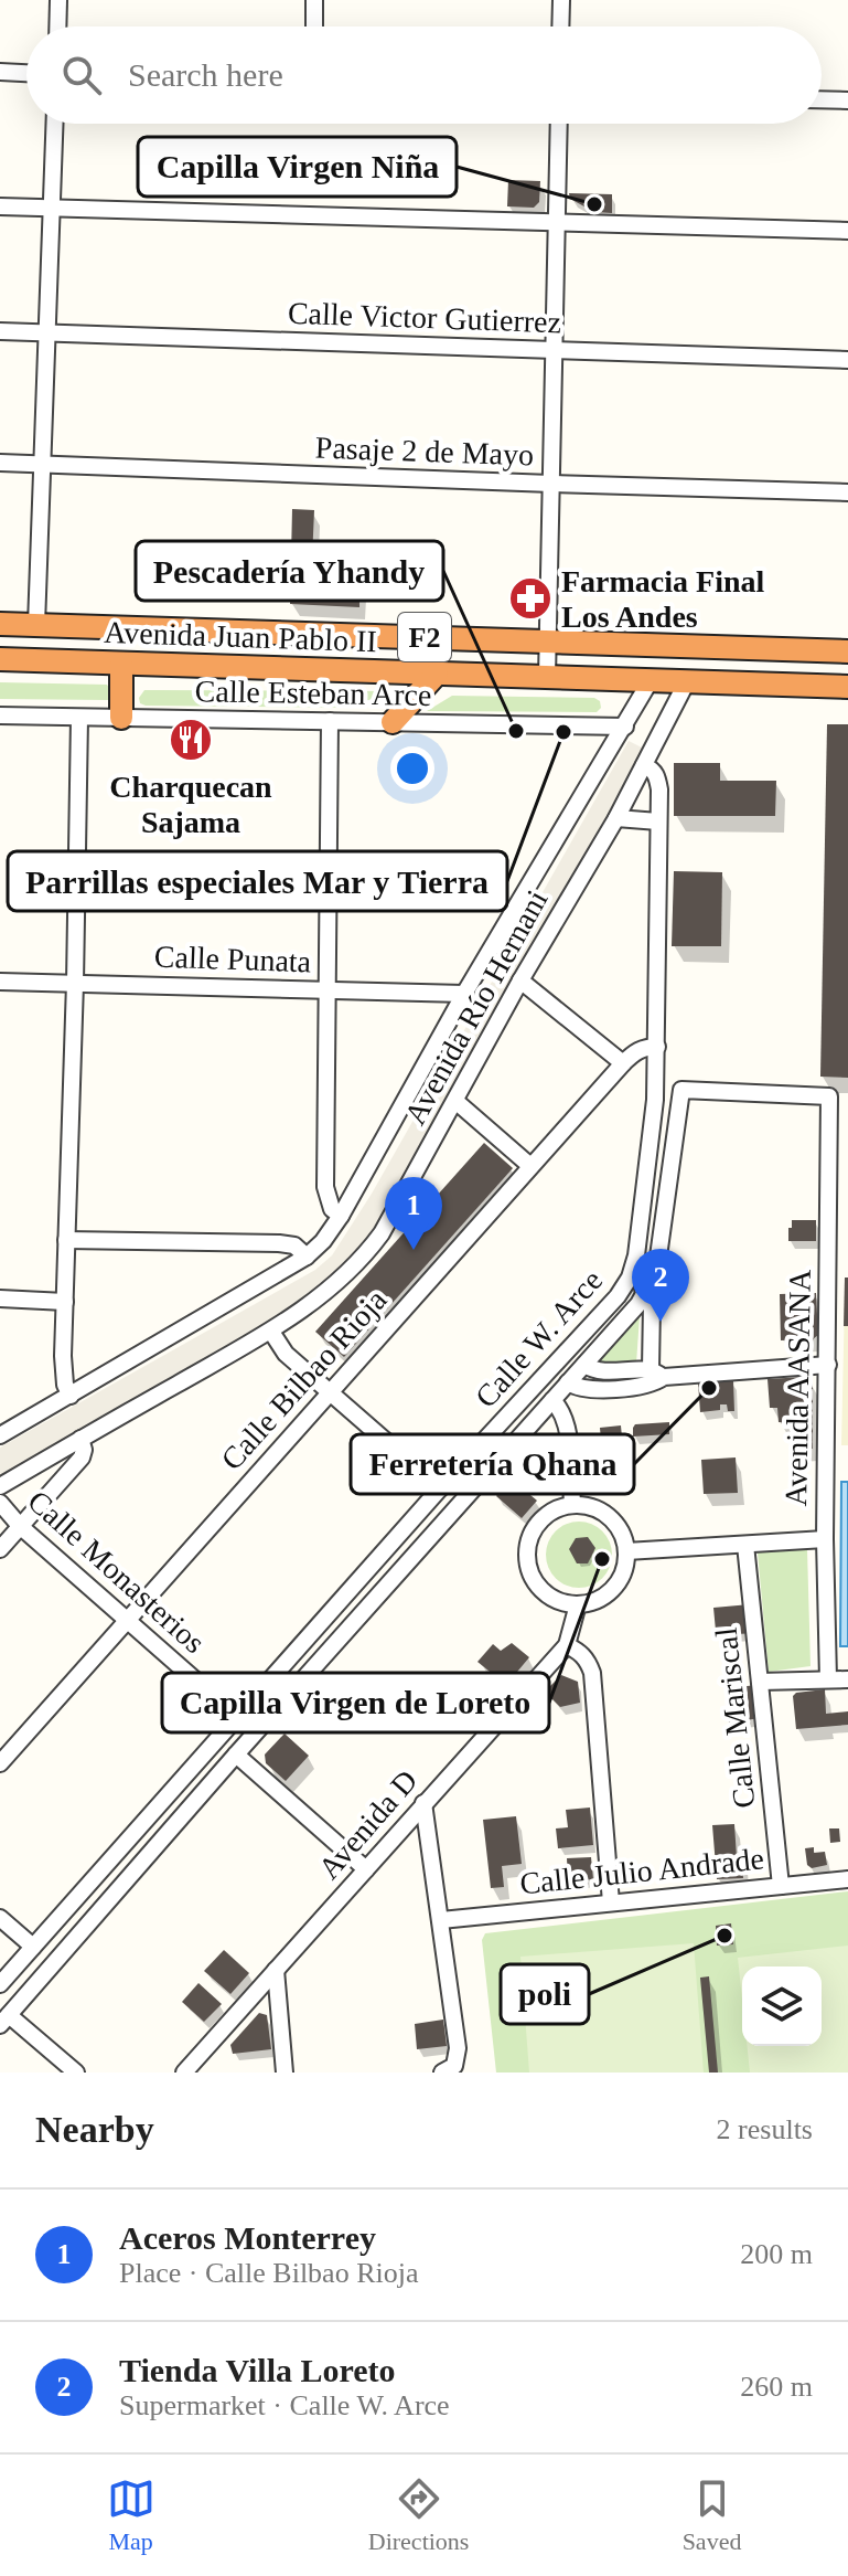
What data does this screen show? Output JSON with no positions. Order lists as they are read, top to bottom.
{
  "streets": {
    "highway": ["Avenida Juan Pablo II", "F2"],
    "street": [
      "Calle Victor Gutierrez",
      "Pasaje 2 de Mayo",
      "Calle Esteban Arce",
      "Calle Punata",
      "Avenida Río Hernani",
      "Calle W. Arce",
      "Calle Bilbao Rioja",
      "Avenida AASANA",
      "Calle Monasterios",
      "Calle Mariscal",
      "Avenida D",
      "Calle Julio Andrade"
    ]
  },
  "crossings": [
    ["Avenida Juan Pablo II", "Avenida Río Hernani"],
    ["Calle Esteban Arce", "Avenida Río Hernani"],
    ["Calle Punata", "Avenida Río Hernani"],
    ["Avenida Río Hernani", "Calle W. Arce"],
    ["Calle W. Arce", "Calle Bilbao Rioja"],
    ["Calle W. Arce", "Avenida AASANA"],
    ["Calle W. Arce", "Calle Monasterios"],
    ["Calle Bilbao Rioja", "Calle Monasterios"],
    ["Calle Mariscal", "Calle Julio Andrade"]
  ],
  "places": {
    "other": [
      "Capilla Virgen Niña",
      "Pescadería Yhandy",
      "Parrillas especiales Mar y Tierra",
      "Ferretería Qhana",
      "Capilla Virgen de Loreto",
      "poli"
    ],
    "pharmacy": ["Farmacia Final Los Andes"],
    "restaurant": ["Charquecan Sajama"]
  },
  "page": {
    "search": "Search here",
    "pins": ["1", "2"],
    "heading": ["Nearby", "2 results"],
    "list": [
      {
        "mark": "1",
        "name": "Aceros Monterrey",
        "note": "Place · Calle Bilbao Rioja",
        "value": "200 m"
      },
      {
        "mark": "2",
        "name": "Tienda Villa Loreto",
        "note": "Supermarket · Calle W. Arce",
        "value": "260 m"
      }
    ],
    "nav": ["Map", "Directions", "Saved"]
  }
}
